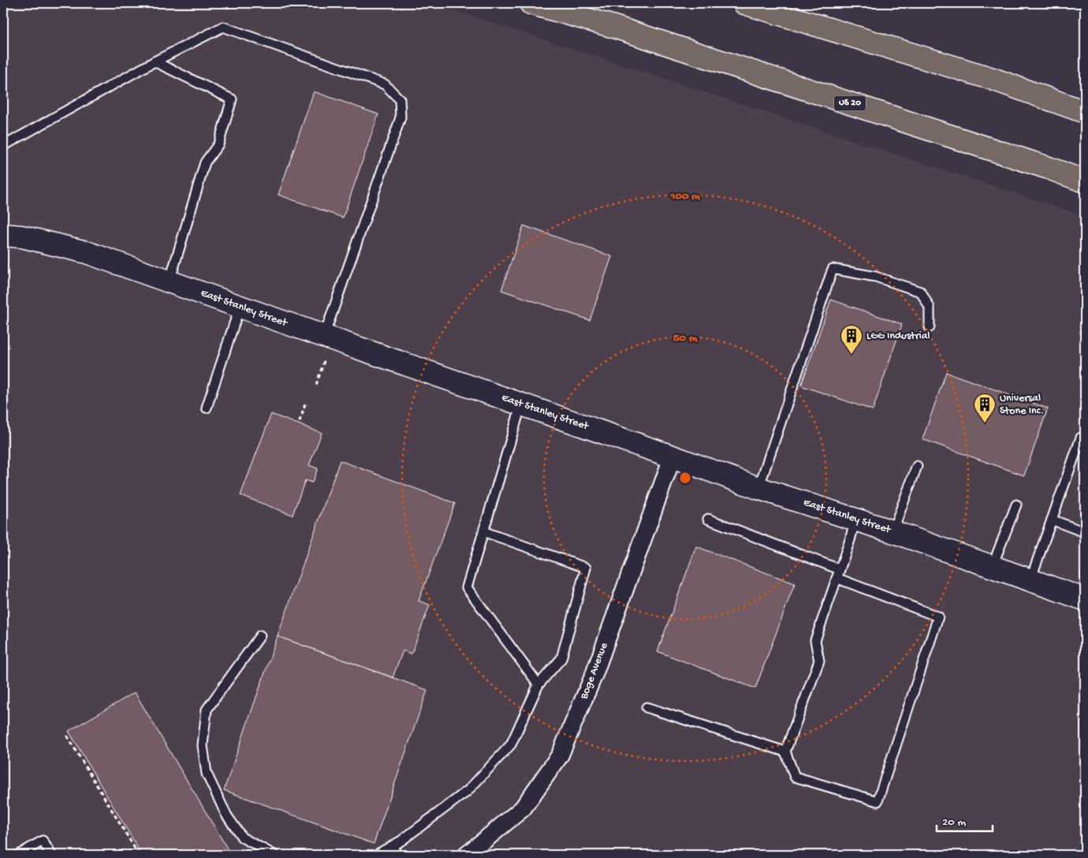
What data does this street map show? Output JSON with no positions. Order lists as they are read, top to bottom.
{
  "streets": {
    "highway": ["US 20"],
    "street": ["East Stanley Street", "Boge Avenue"]
  },
  "crossings": [
    ["East Stanley Street", "Boge Avenue"]
  ],
  "places": {
    "building": ["LGG Industrial", "Universal Stone Inc."]
  },
  "scale_bar": "20 m",
  "rings": ["100 m", "50 m"]
}
